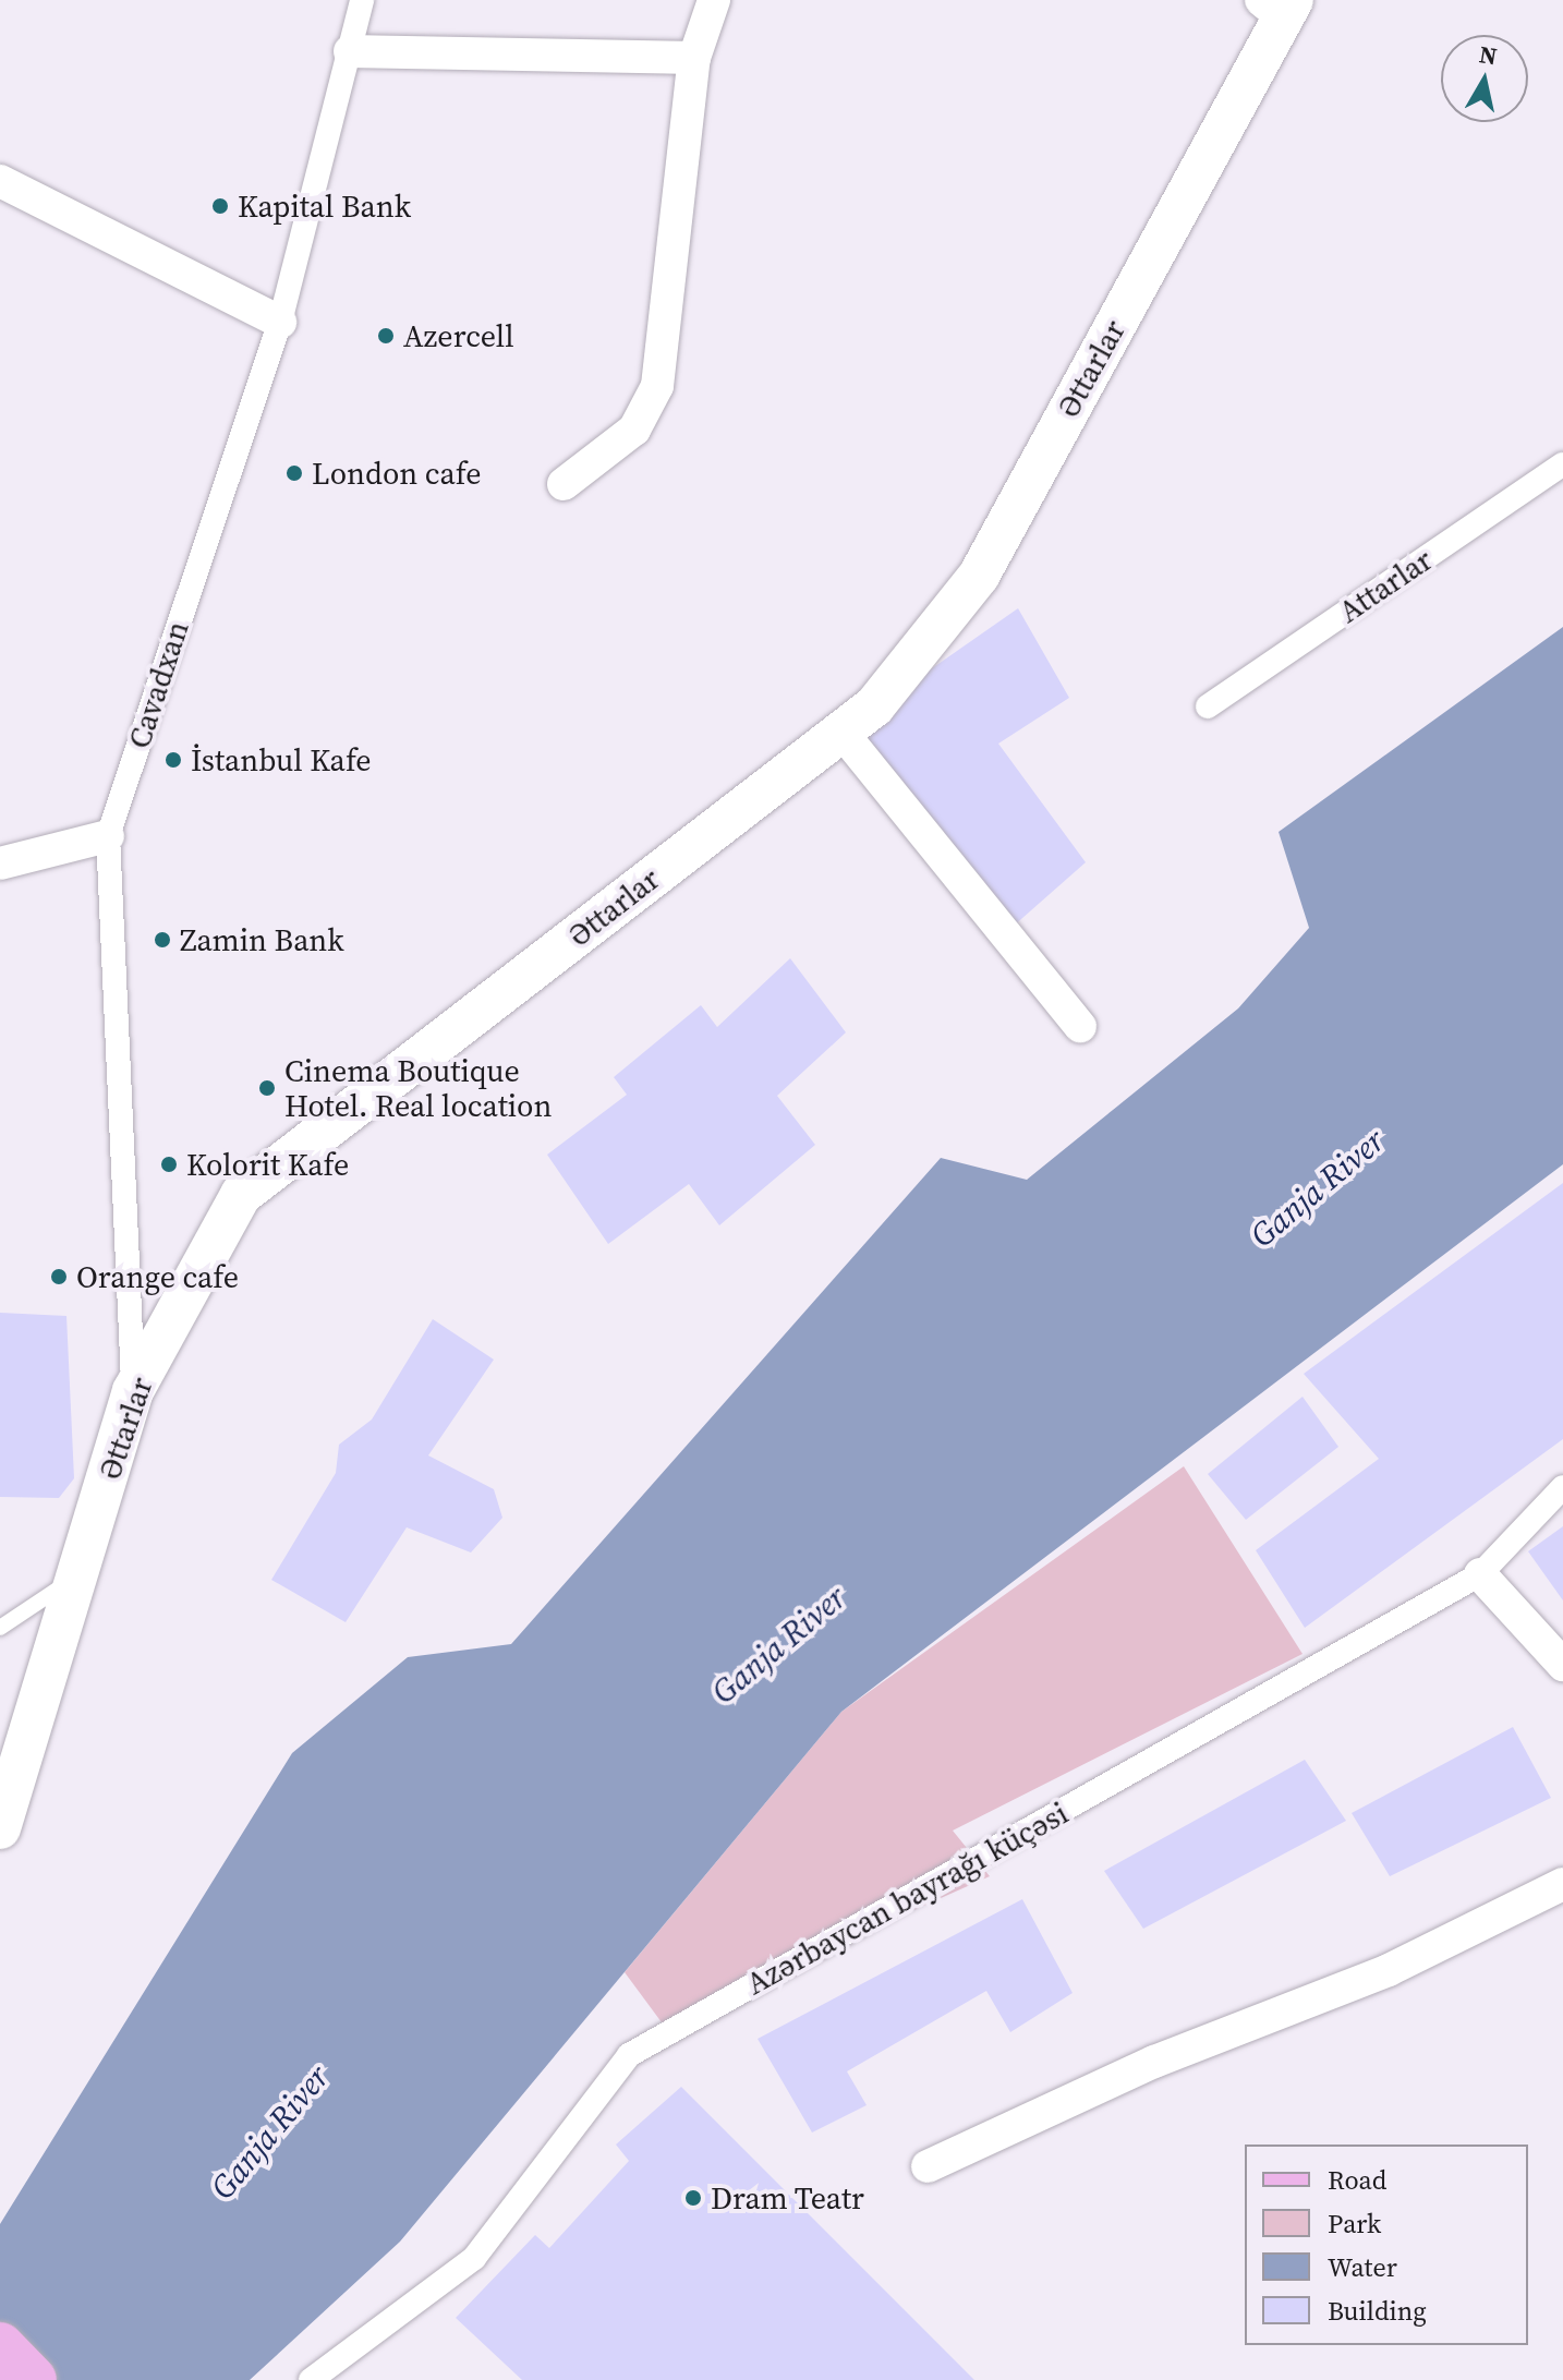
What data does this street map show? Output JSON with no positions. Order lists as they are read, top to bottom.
{
  "streets": {
    "street": [
      "Əttarlar",
      "Attarlar",
      "Cavadxan",
      "Azərbaycan bayrağı küçəsi"
    ]
  },
  "crossings": [
    ["Əttarlar", "Cavadxan"]
  ],
  "water": ["Ganja River"],
  "places": [
    "Kapital Bank",
    "Azercell",
    "London cafe",
    "İstanbul Kafe",
    "Zamin Bank",
    "Cinema Boutique Hotel. Real location",
    "Kolorit Kafe",
    "Orange cafe",
    "Dram Teatr"
  ],
  "legend": [
    "Road",
    "Park",
    "Water",
    "Building"
  ],
  "north": "top"
}
